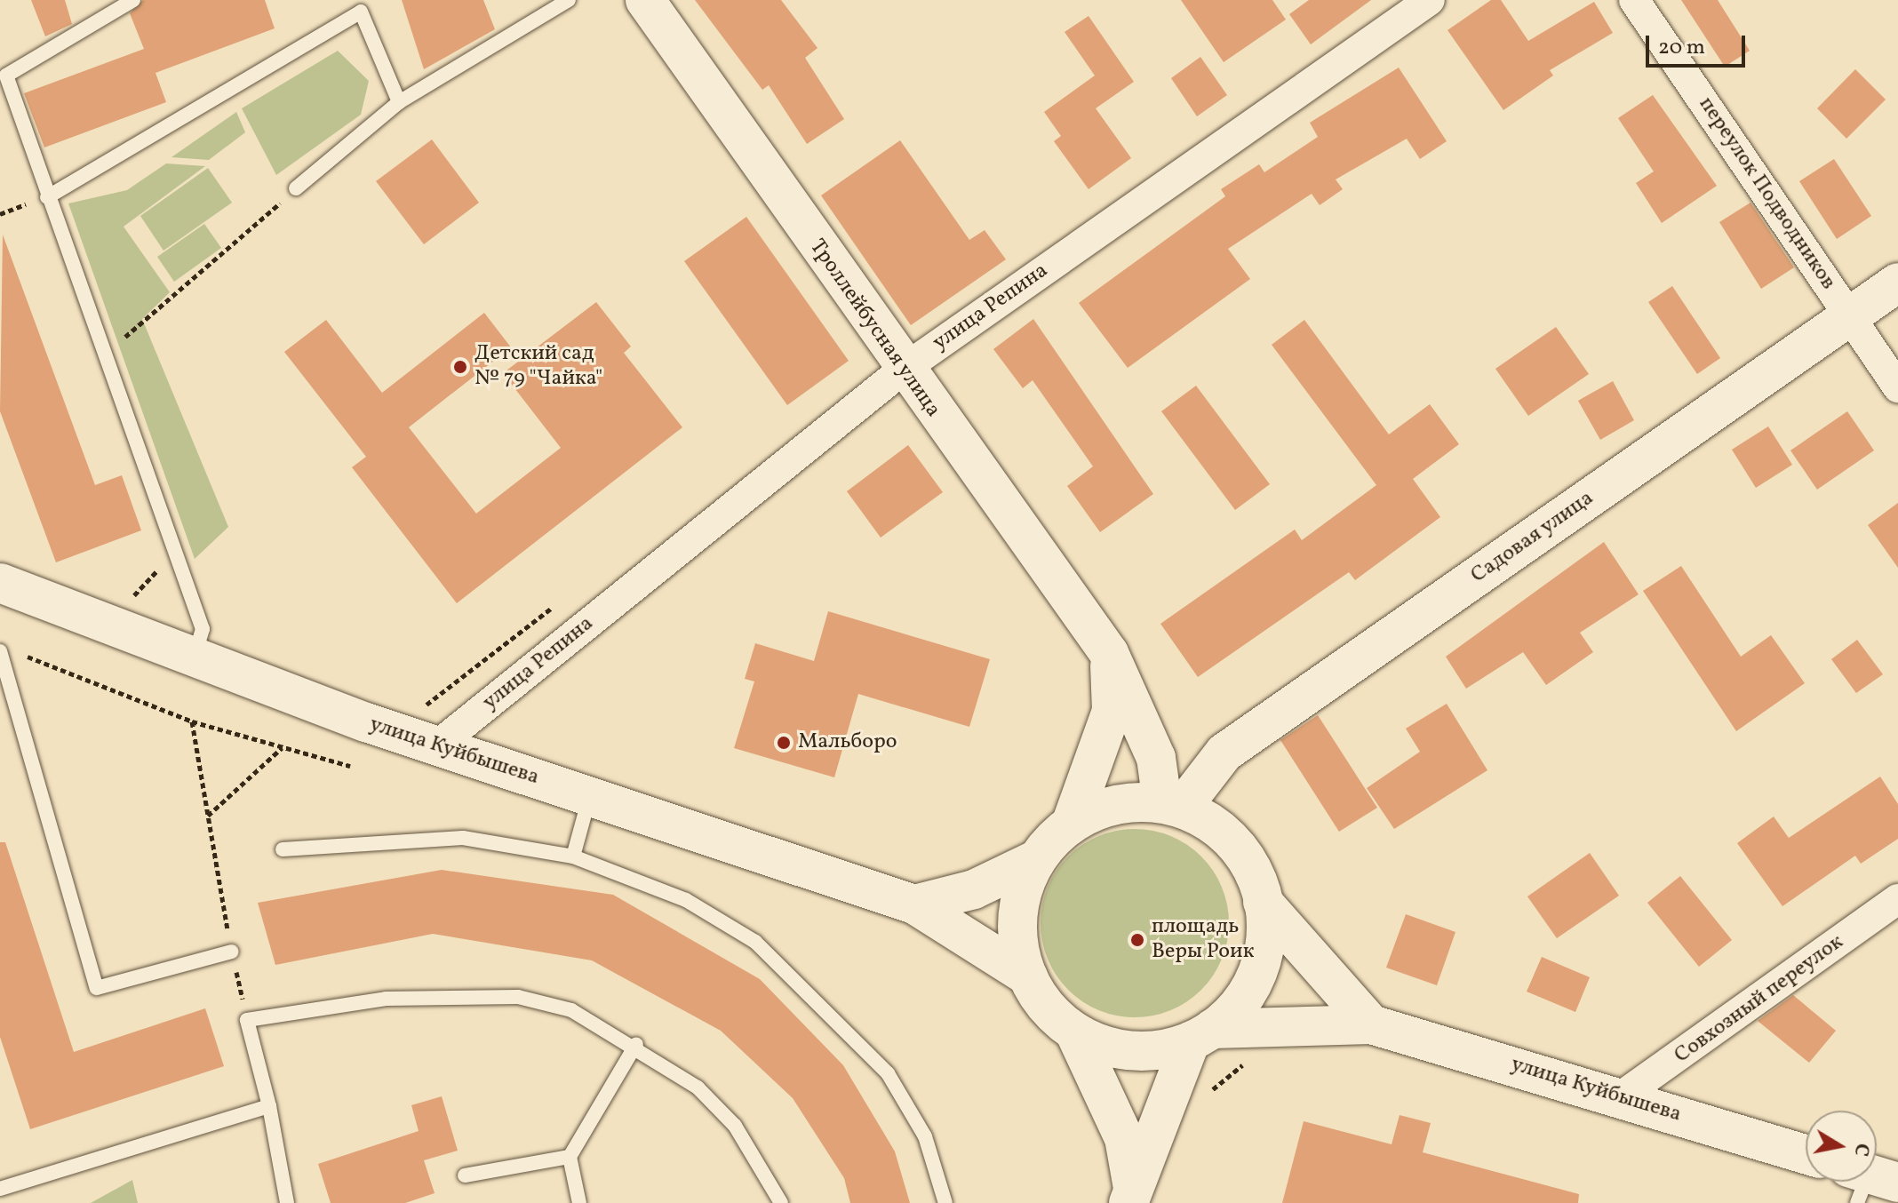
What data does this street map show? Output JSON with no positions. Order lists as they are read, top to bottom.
{
  "streets": {
    "main road": ["Троллейбусная улица", "Садовая улица", "улица Куйбышева"],
    "street": ["переулок Подводников", "улица Репина", "Совхозный переулок"]
  },
  "crossings": [
    ["переулок Подводников", "Садовая улица"],
    ["улица Репина", "Троллейбусная улица"],
    ["улица Репина", "улица Куйбышева"],
    ["Троллейбусная улица", "Садовая улица"],
    ["Троллейбусная улица", "улица Куйбышева"],
    ["Садовая улица", "улица Куйбышева"],
    ["улица Куйбышева", "Совхозный переулок"]
  ],
  "places": ["Детский сад № 79 \"Чайка\"", "Мальборо", "площадь Веры Роик"],
  "scale_bar": "20 m",
  "north": "right"
}
